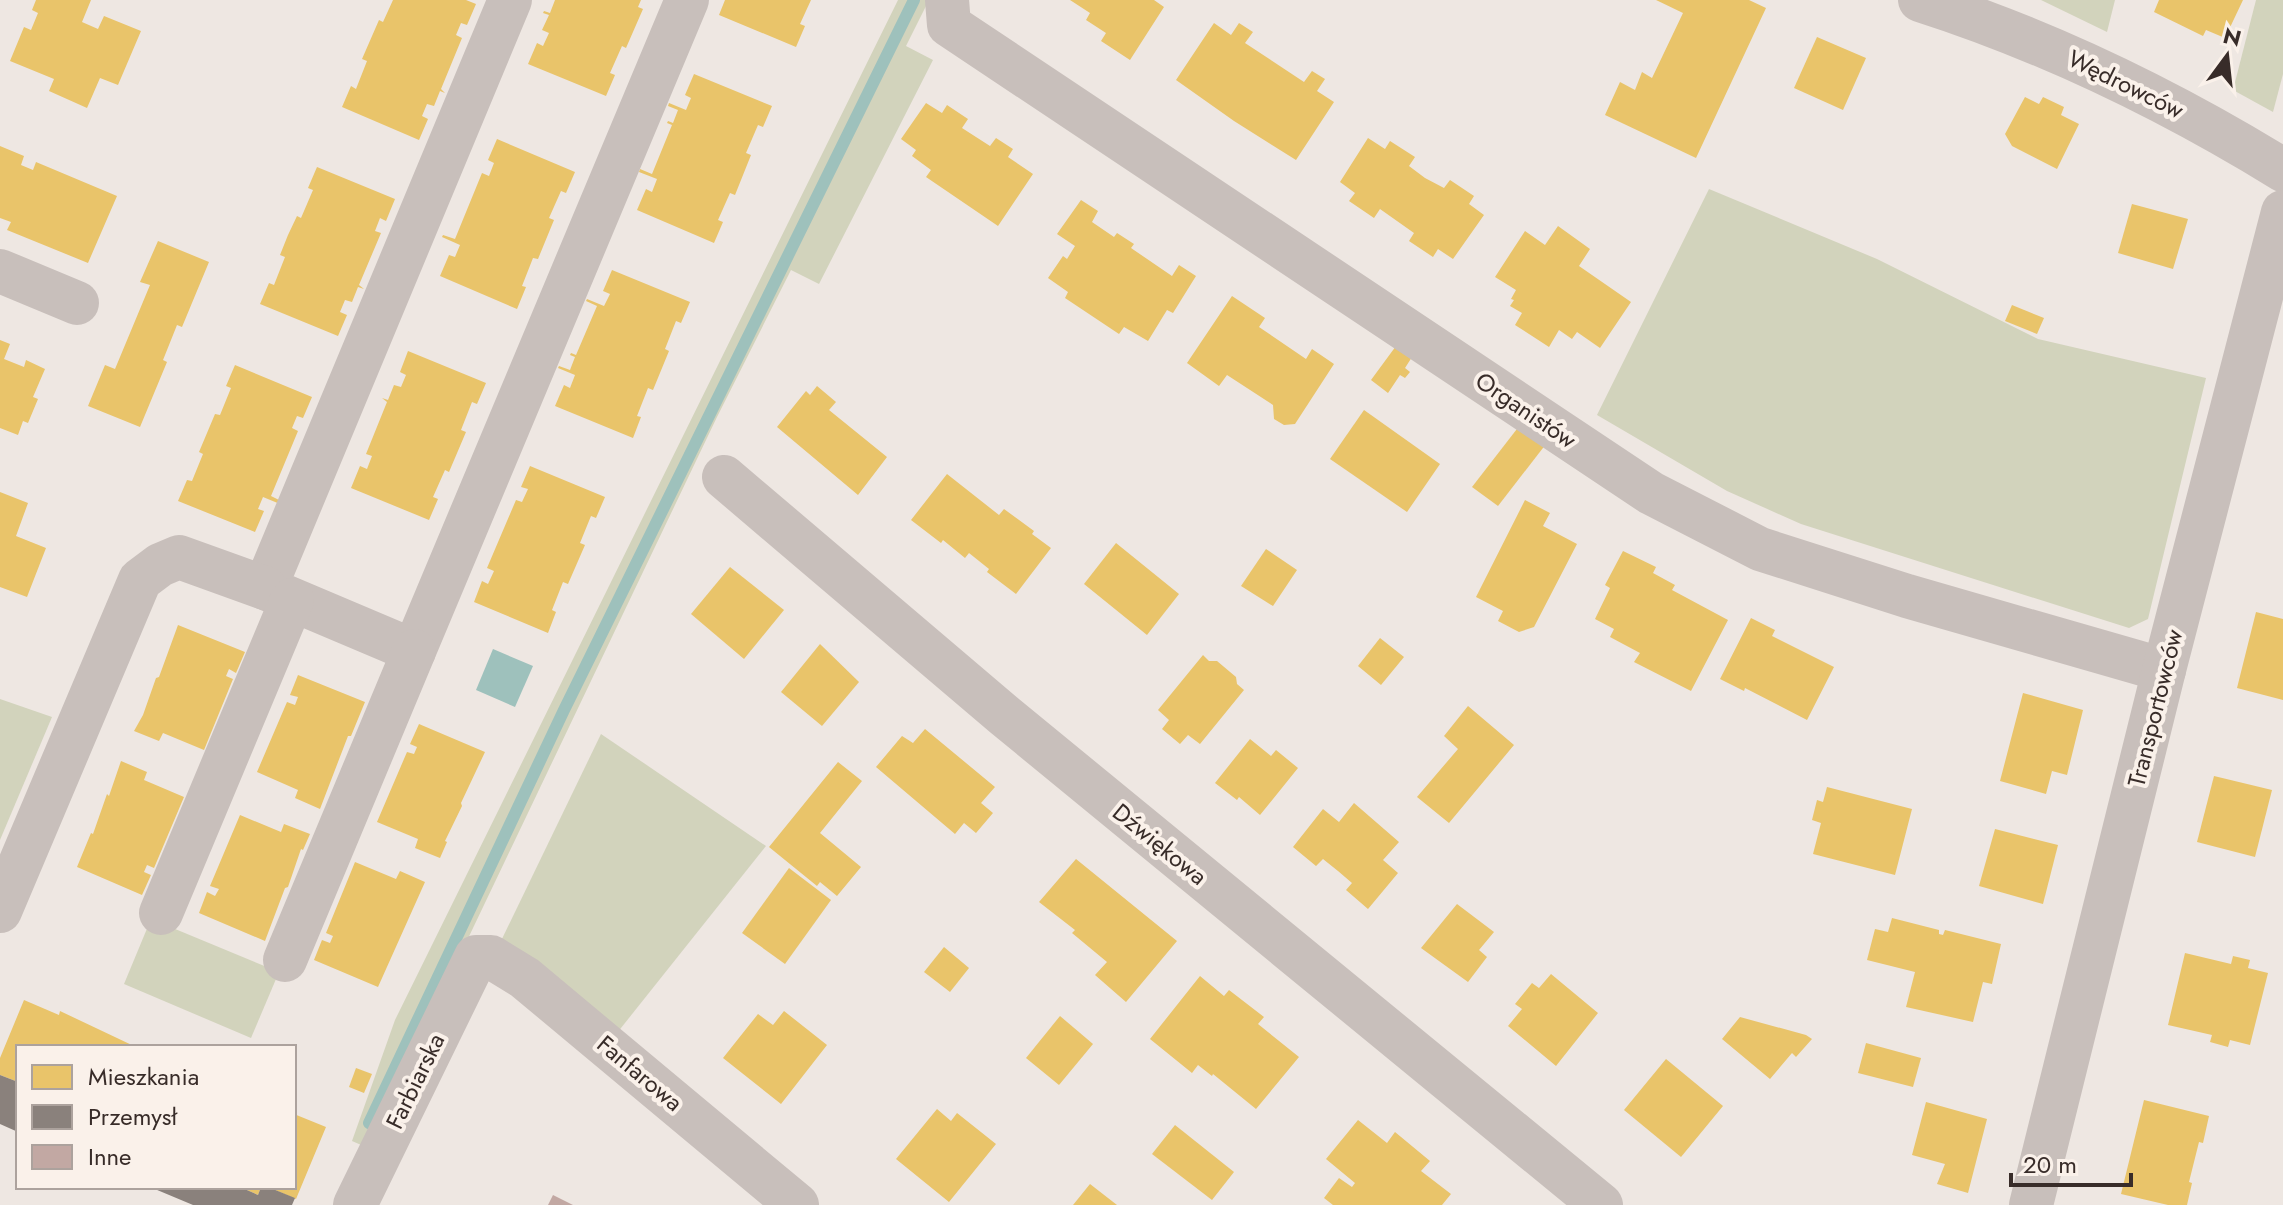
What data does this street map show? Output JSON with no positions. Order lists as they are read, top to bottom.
{
  "streets": {
    "street": [
      "Wędrowców",
      "Organistów",
      "Transportowców",
      "Dźwiękowa",
      "Fanfarowa",
      "Farbiarska"
    ]
  },
  "crossings": [
    ["Organistów", "Transportowców"],
    ["Fanfarowa", "Farbiarska"]
  ],
  "legend": ["Mieszkania", "Przemysł", "Inne"],
  "scale_bar": "20 m",
  "north": "top"
}
